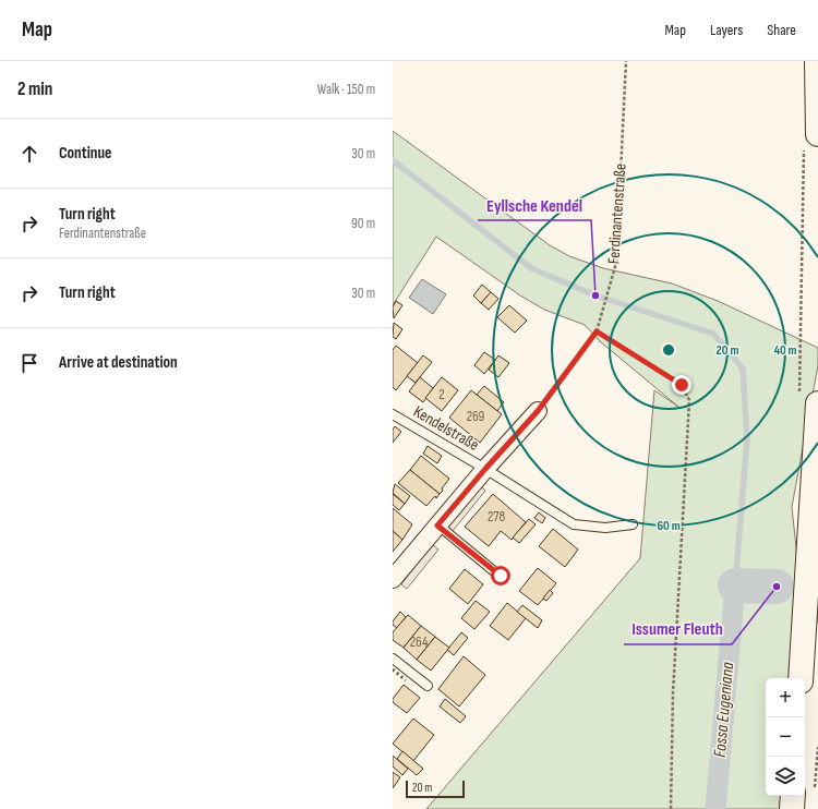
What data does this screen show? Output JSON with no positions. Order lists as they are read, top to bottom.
{
  "streets": {
    "lane": ["Kendelstraße"],
    "path": ["Ferdinantenstraße"]
  },
  "water": ["Fossa Eugeniana"],
  "places": ["Eyllsche Kendel", "Issumer Fleuth"],
  "house_numbers": [
    "2",
    "269",
    "278",
    "264"
  ],
  "scale_bar": "20 m",
  "page": {
    "header": "Map",
    "nav": ["Map", "Layers", "Share"],
    "heading": ["2 min", "Walk · 150 m"],
    "list": [
      ["Continue", "30 m"],
      ["Turn right", "Ferdinantenstraße", "90 m"],
      ["Turn right", "30 m"],
      "Arrive at destination"
    ],
    "map_buttons": ["+", "−"],
    "scale": "20 m"
  },
  "rings": ["20 m", "40 m", "60 m"]
}
